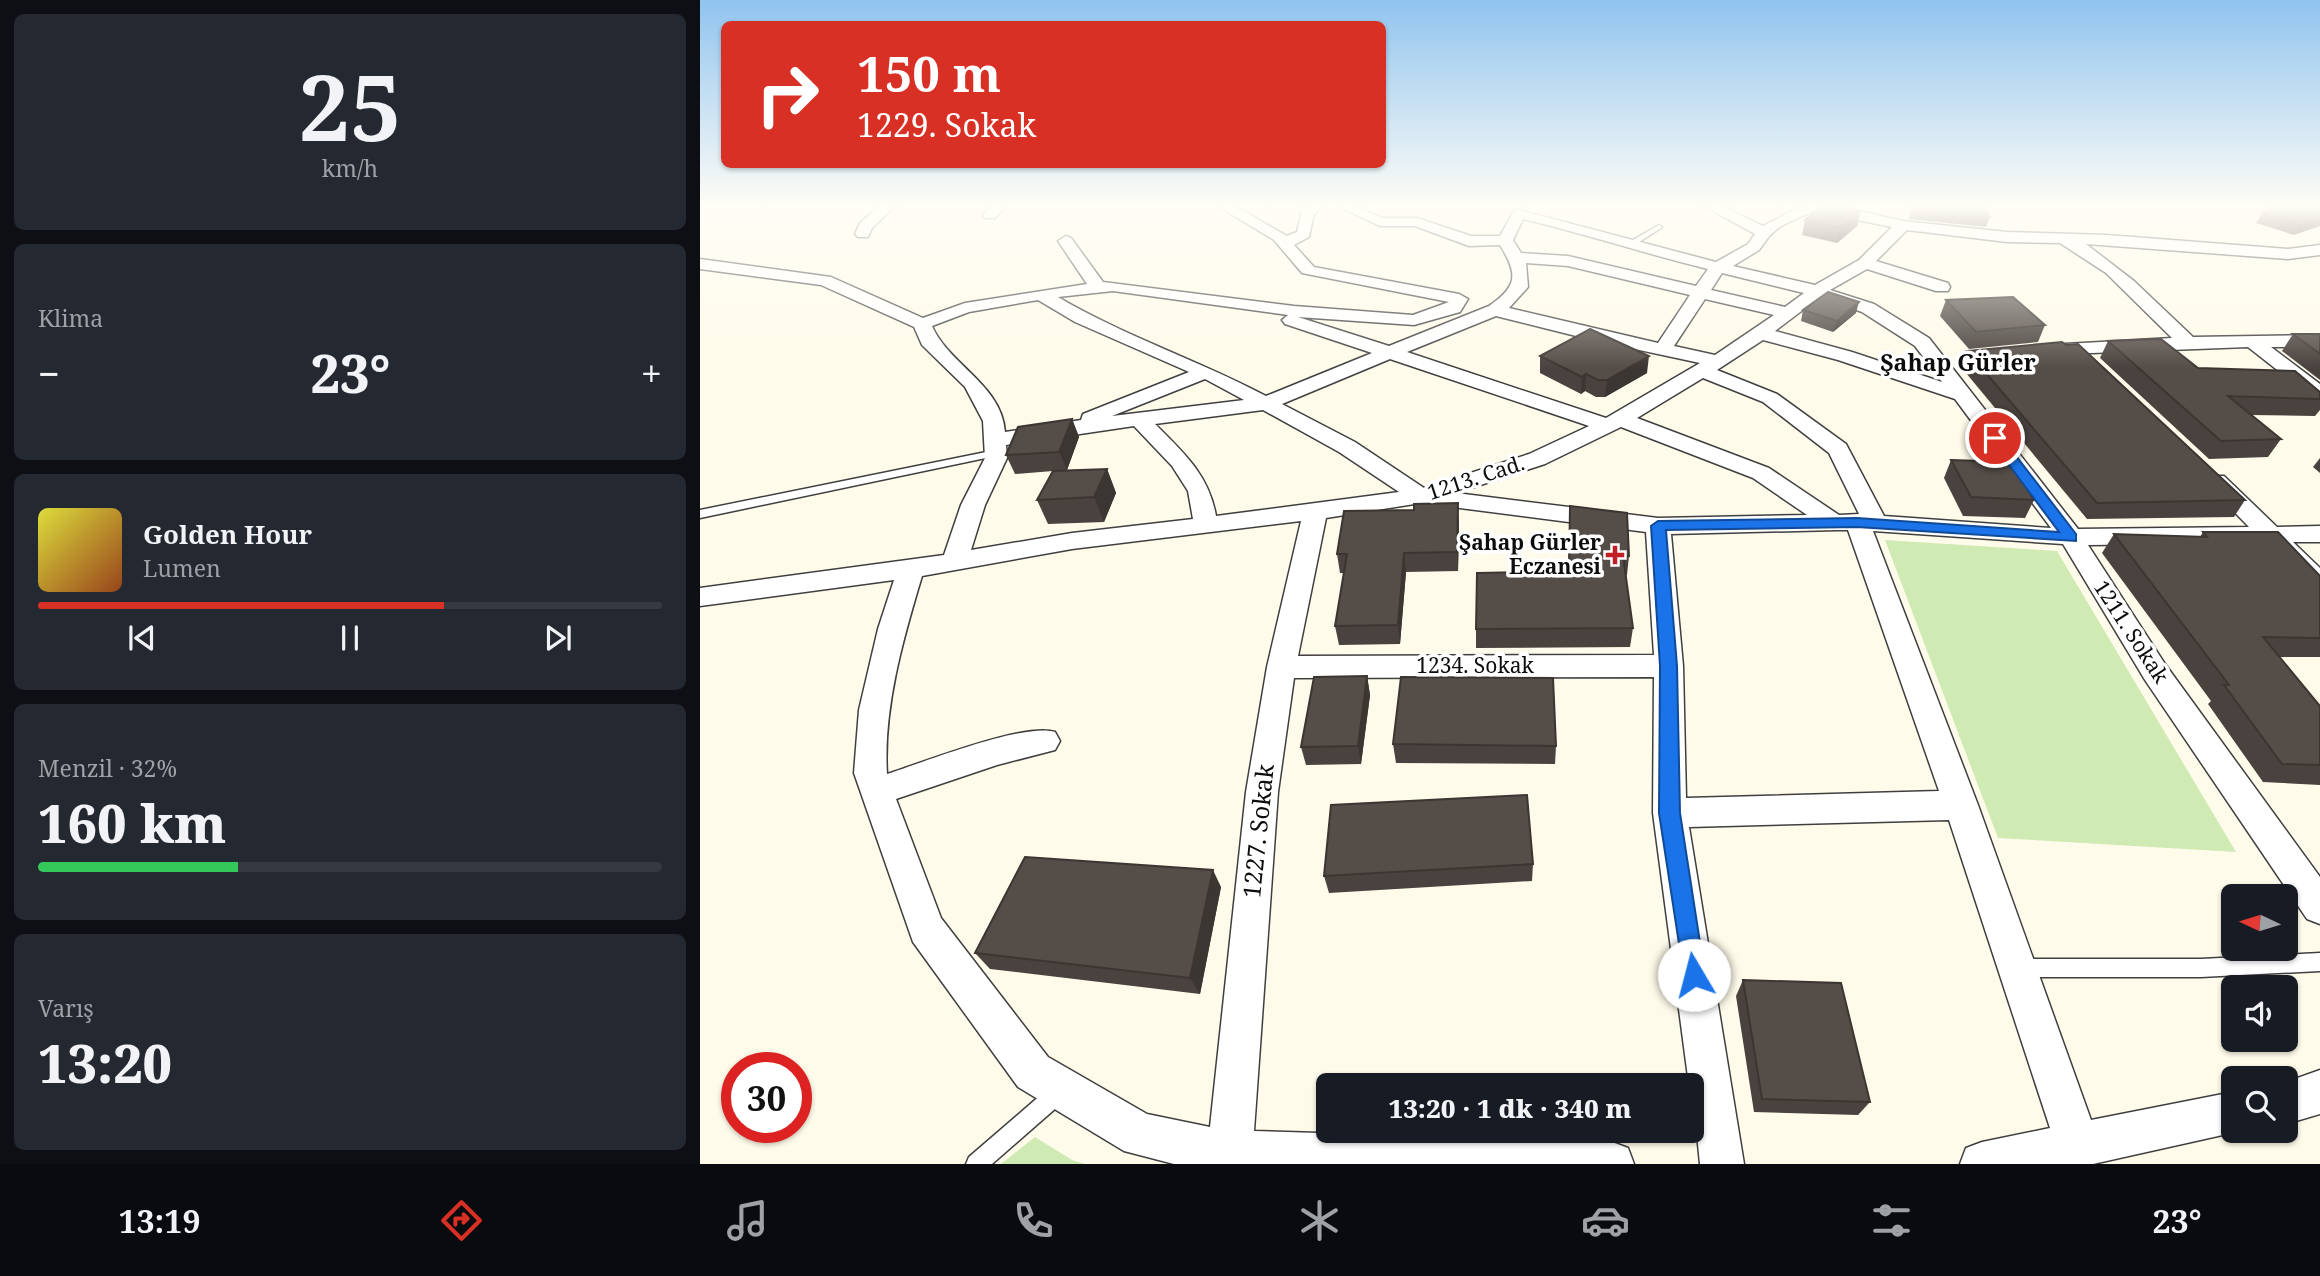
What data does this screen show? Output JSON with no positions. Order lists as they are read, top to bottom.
{
  "streets": {
    "street": [
      "1213. Cad.",
      "1211. Sokak",
      "1234. Sokak",
      "1227. Sokak"
    ]
  },
  "crossings": [
    ["1213. Cad.", "1211. Sokak"],
    ["1213. Cad.", "1227. Sokak"],
    ["1234. Sokak", "1227. Sokak"]
  ],
  "districts": ["Şahap Gürler"],
  "places": {
    "health": ["Şahap Gürler Eczanesi"]
  },
  "north": "left",
  "page": {
    "tile": [
      ["25", "km/h"],
      "Klima",
      ["Menzil · 32%", "160 km"],
      ["Varış", "13:20"]
    ],
    "turn": ["150 m", "1229. Sokak"],
    "heat": ["−", "23°", "+"],
    "song": ["Golden Hour", "Lumen"],
    "limit": "30",
    "trip": "13:20 · 1 dk · 340 m",
    "tabs": ["13:19", "23°"]
  }
}
